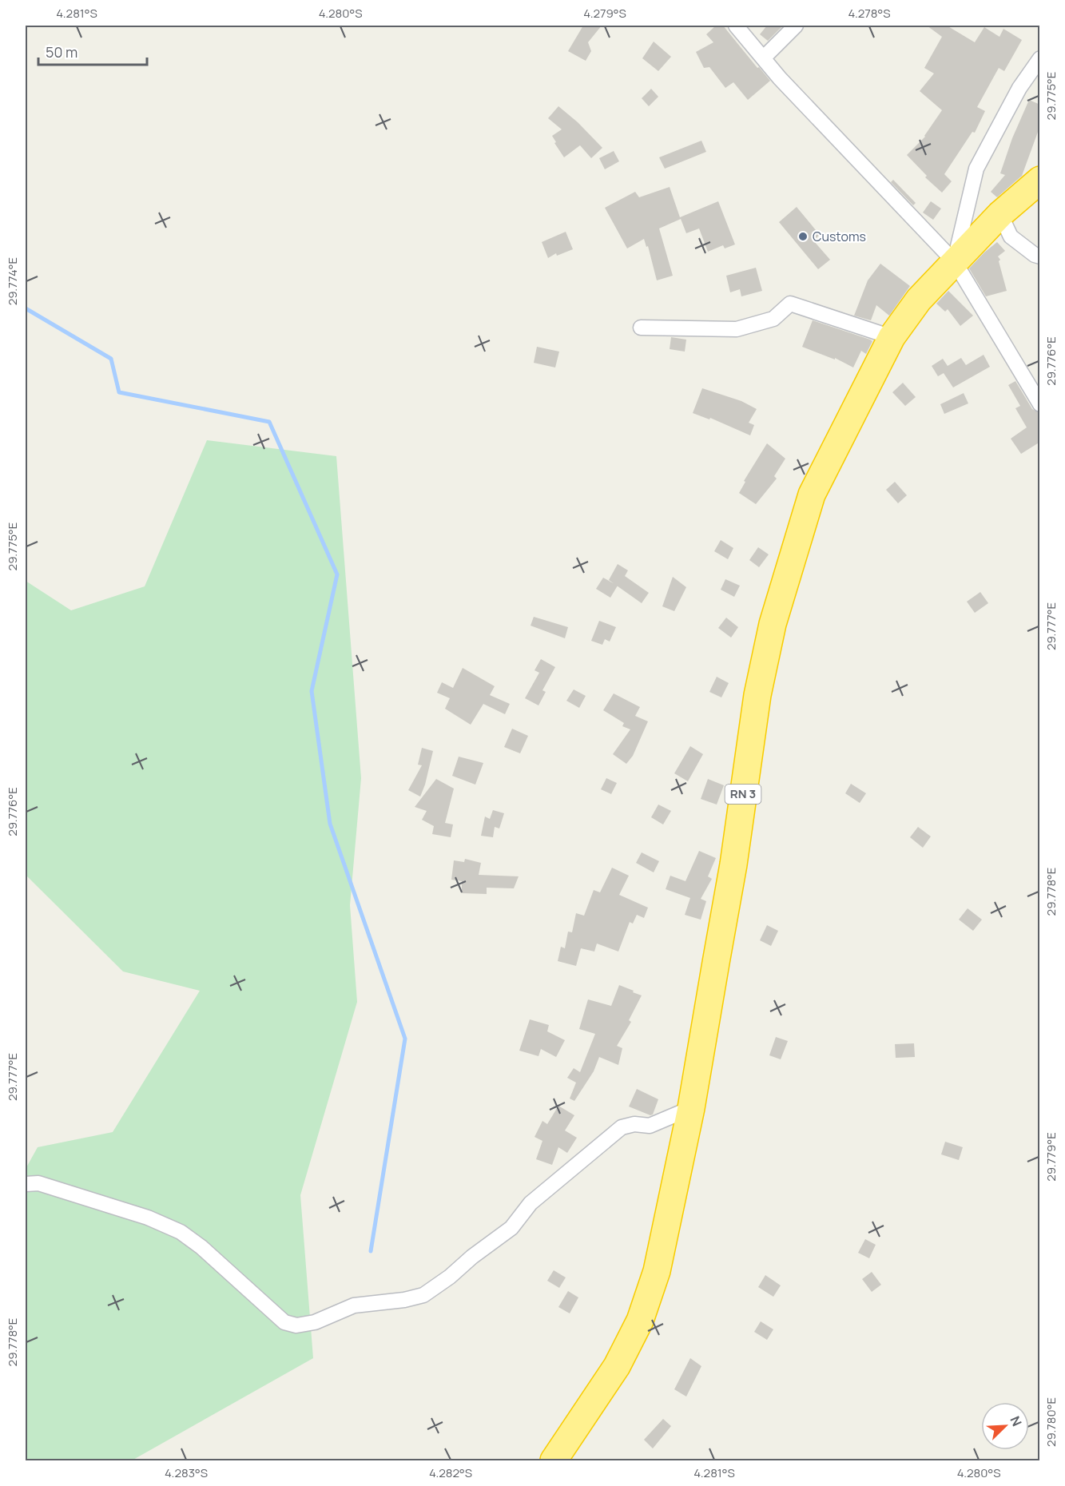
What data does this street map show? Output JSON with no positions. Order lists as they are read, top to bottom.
{
  "streets": {
    "highway": ["RN 3"]
  },
  "places": ["Customs"],
  "scale_bar": "50 m",
  "north": "top right",
  "coordinates": [
    "4.281°S",
    "4.280°S",
    "4.279°S",
    "4.278°S",
    "29.775°E",
    "29.774°E",
    "29.776°E",
    "29.777°E",
    "29.778°E",
    "29.779°E",
    "29.780°E",
    "4.283°S",
    "4.282°S"
  ]
}
